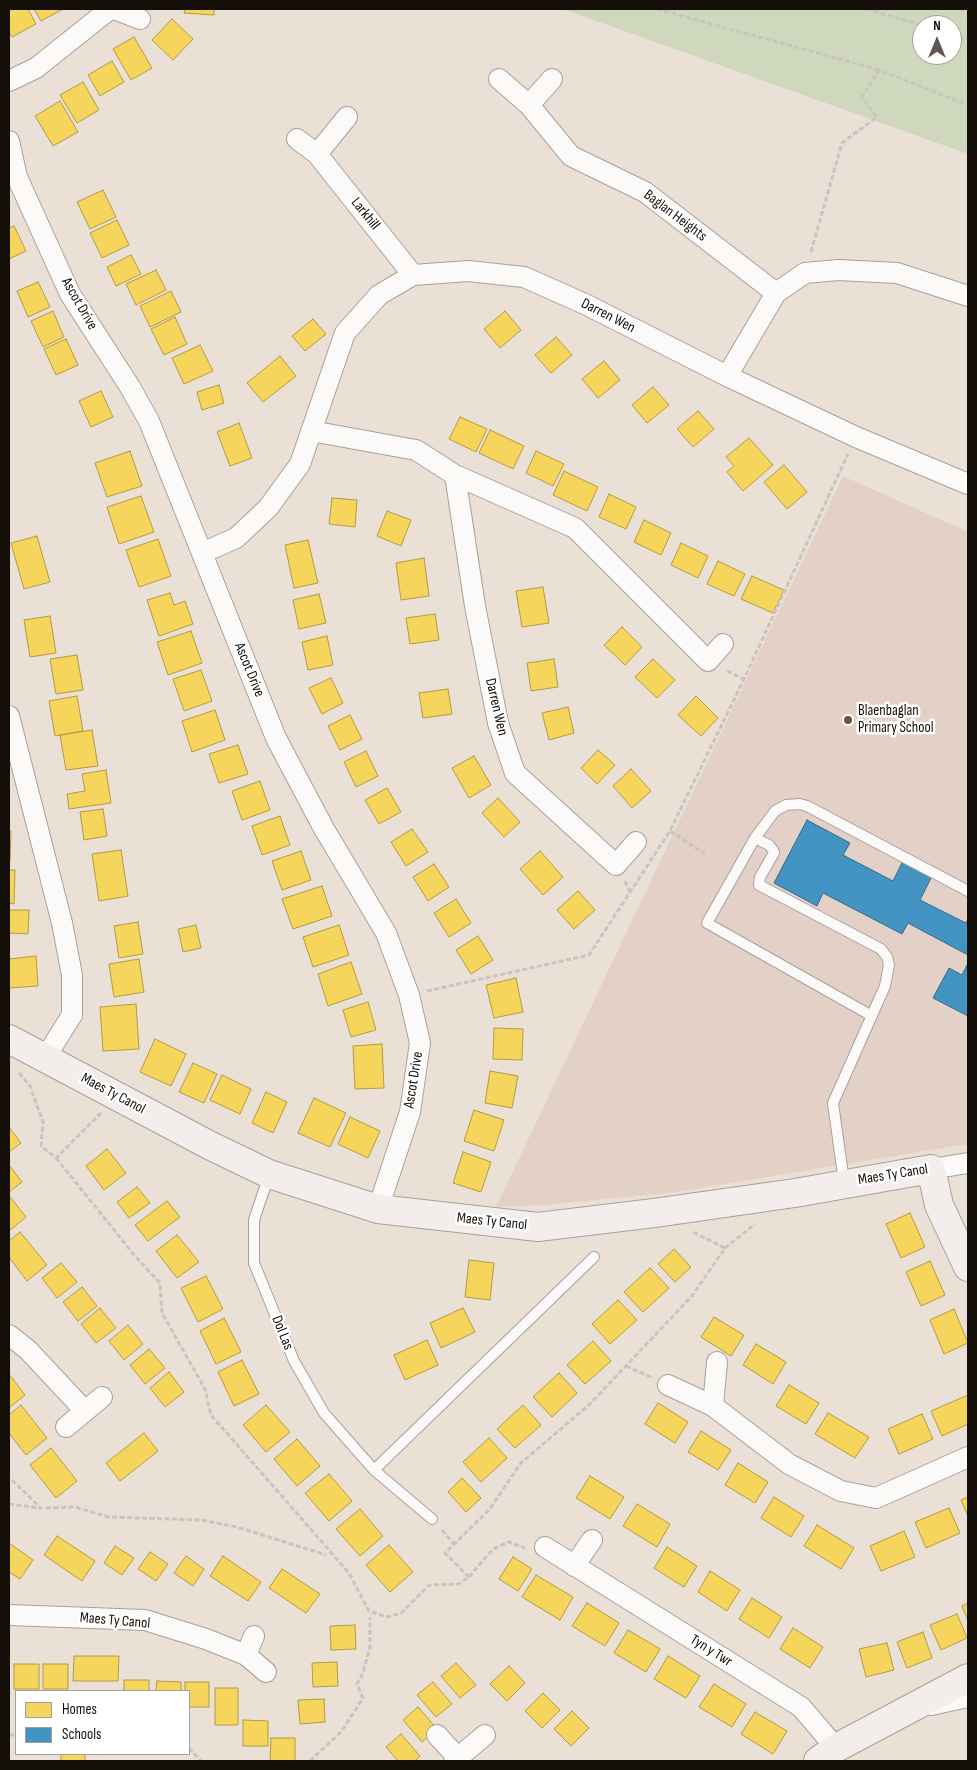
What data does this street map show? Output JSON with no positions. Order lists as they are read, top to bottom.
{
  "streets": {
    "street": [
      "Larkhill",
      "Baglan Heights",
      "Ascot Drive",
      "Darren Wen",
      "Maes Ty Canol",
      "Tyn y Twr"
    ],
    "lane": ["Dol Las"]
  },
  "crossings": [
    ["Larkhill", "Darren Wen"],
    ["Ascot Drive", "Darren Wen"],
    ["Ascot Drive", "Maes Ty Canol"],
    ["Maes Ty Canol", "Dol Las"]
  ],
  "places": ["Blaenbaglan Primary School"],
  "legend": ["Homes", "Schools"],
  "north": "top"
}
